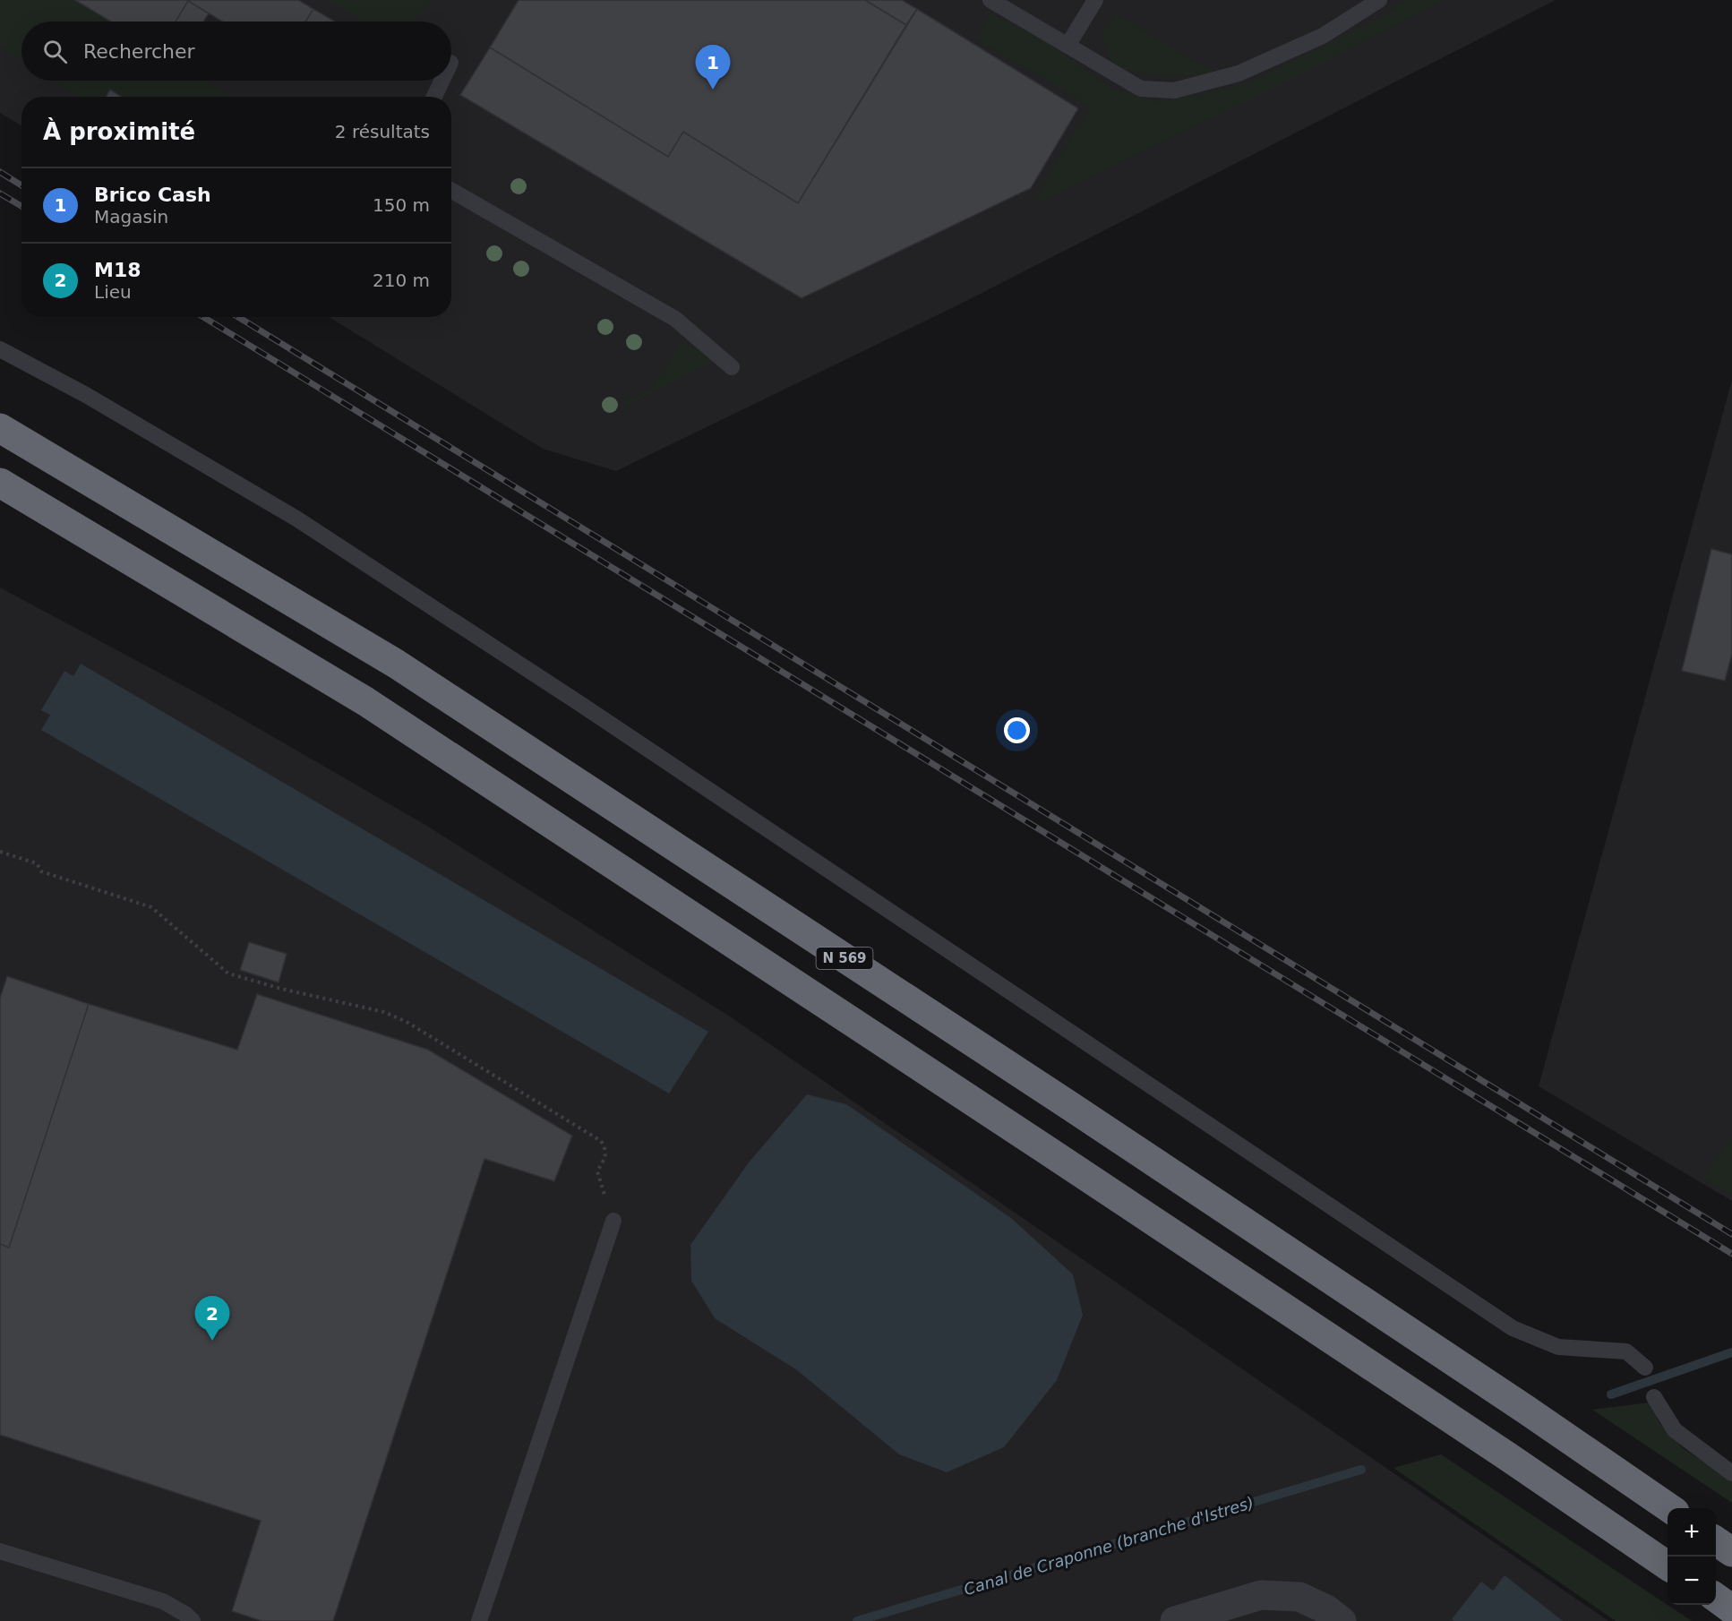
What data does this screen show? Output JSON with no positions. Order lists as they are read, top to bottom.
{
  "streets": {
    "highway": ["N 569"]
  },
  "water": ["Canal de Craponne (branche d'Istres)"],
  "page": {
    "search": "Rechercher",
    "pins": ["1", "2"],
    "heading": ["À proximité", "2 résultats"],
    "list": [
      {
        "mark": "1",
        "name": "Brico Cash",
        "note": "Magasin",
        "value": "150 m"
      },
      {
        "mark": "2",
        "name": "M18",
        "note": "Lieu",
        "value": "210 m"
      }
    ],
    "map_buttons": ["+", "−"]
  }
}
